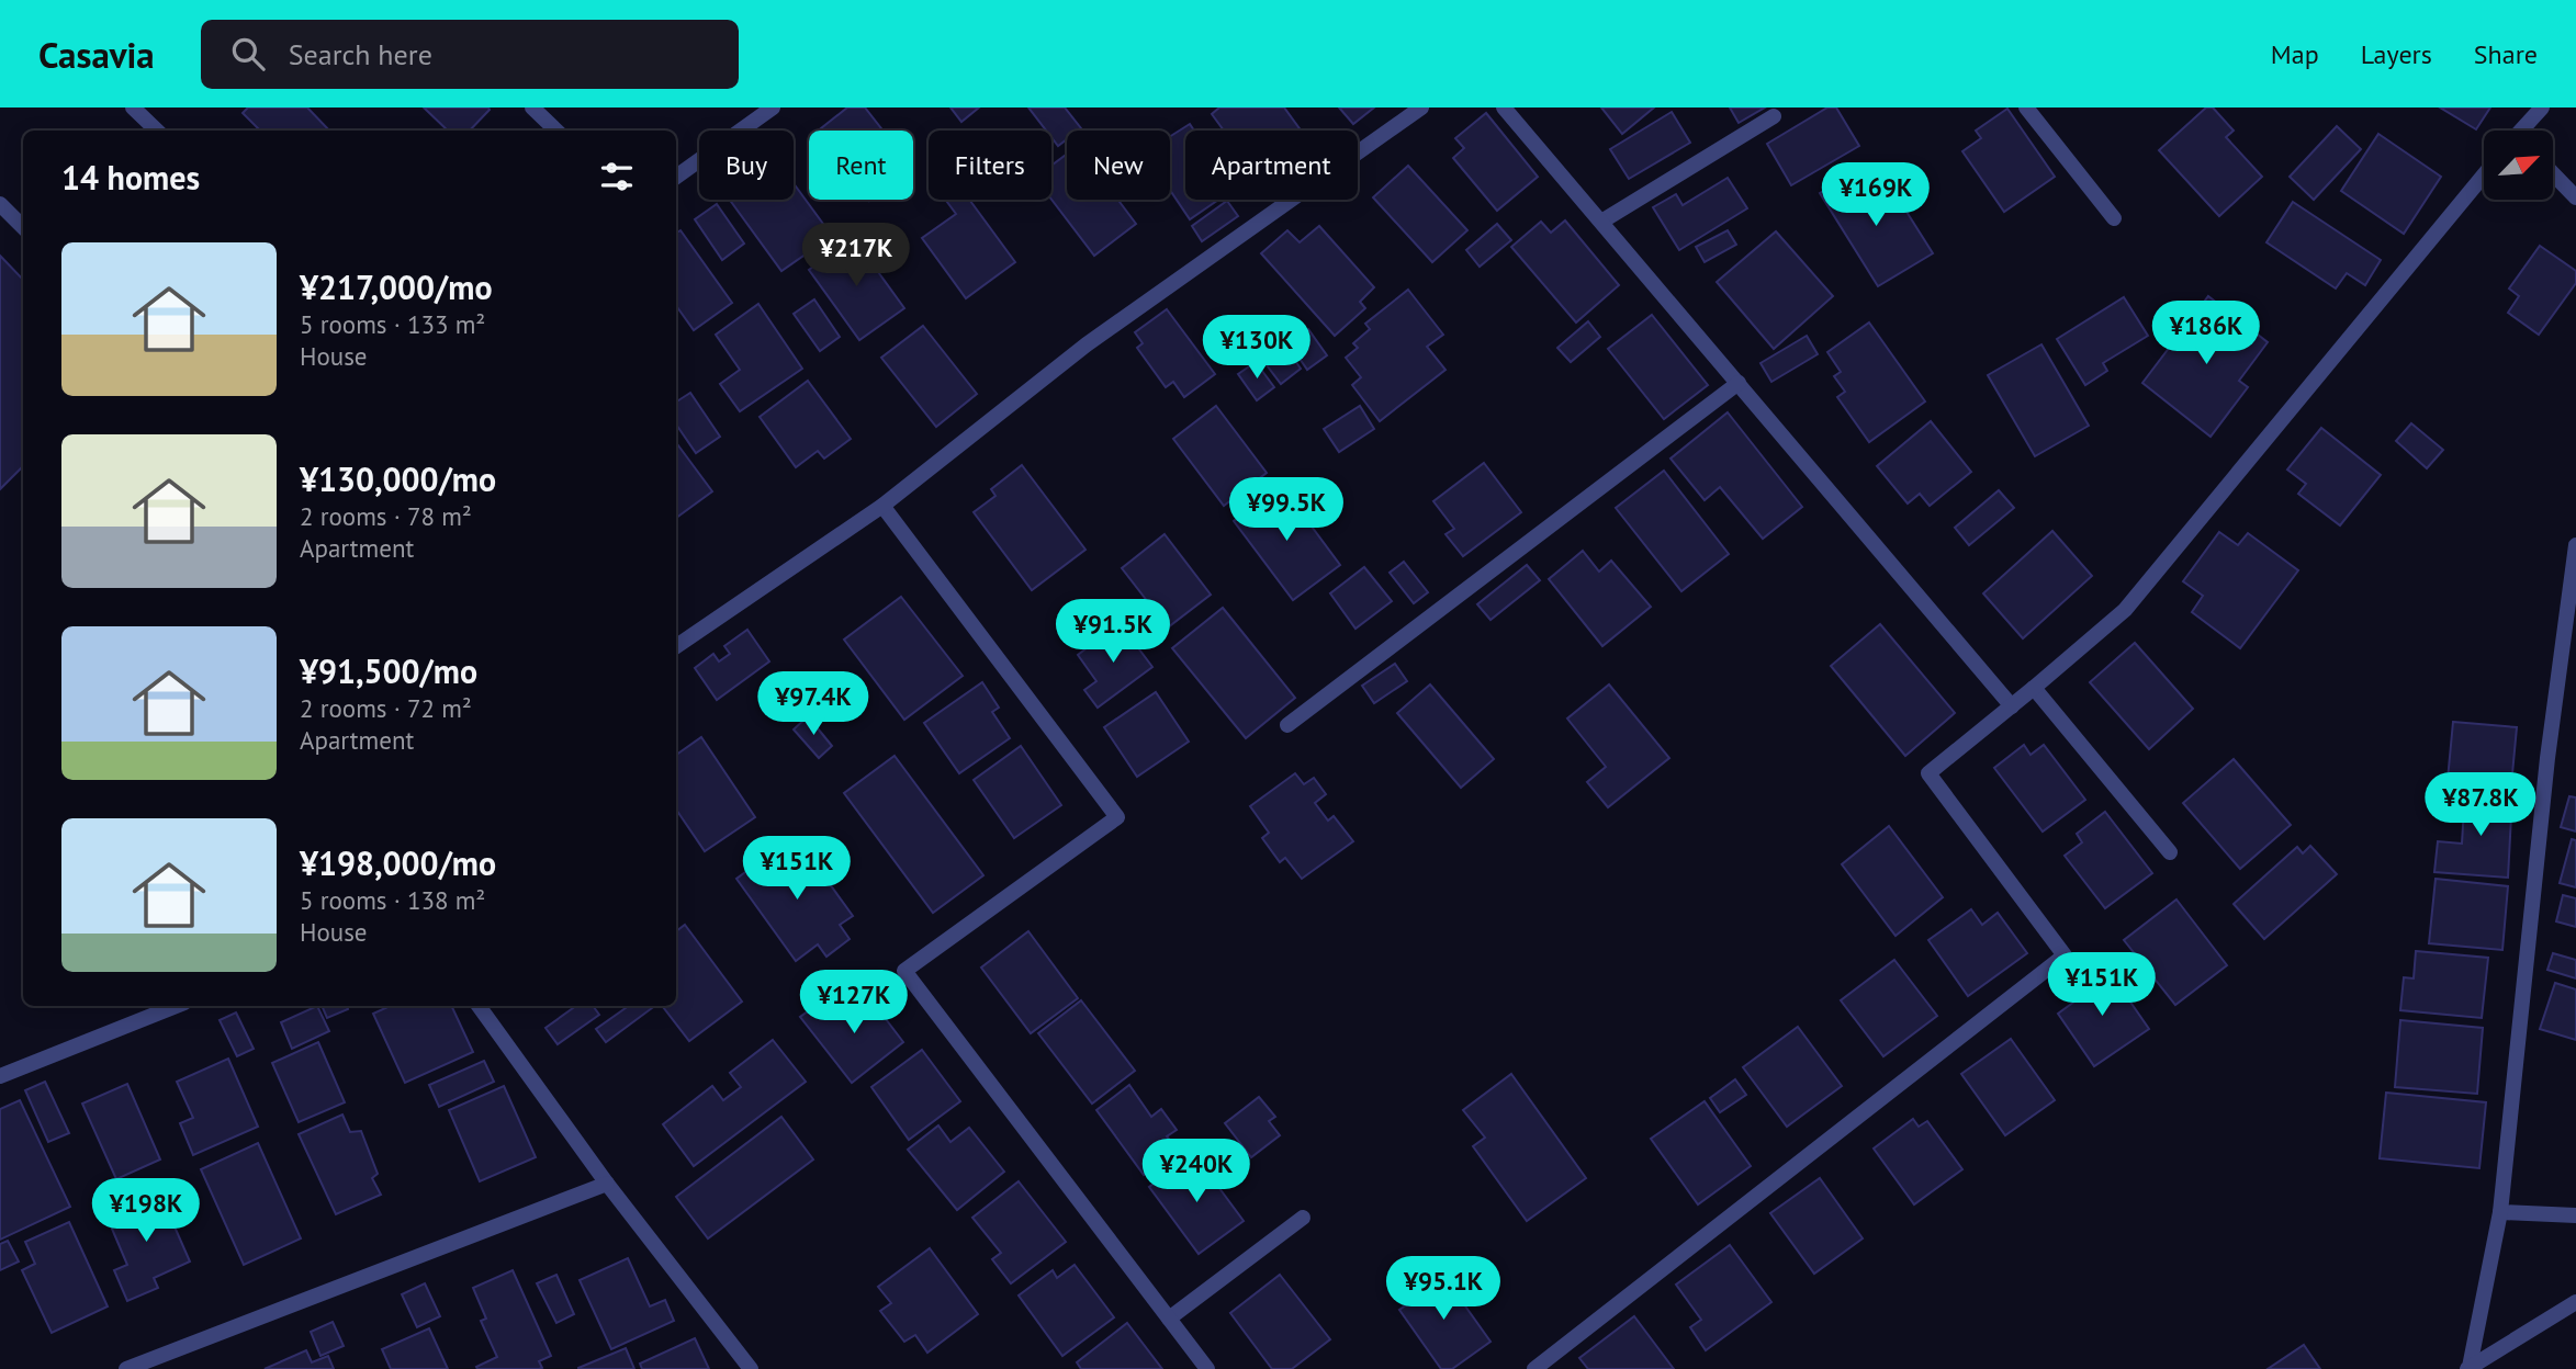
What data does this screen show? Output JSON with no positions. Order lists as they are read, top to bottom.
{
  "north": "top right",
  "page": {
    "header": "Casavia",
    "search": "Search here",
    "nav": ["Map", "Layers", "Share"],
    "chip": [
      "Buy",
      "Rent",
      "Filters",
      "New",
      "Apartment"
    ],
    "heading": "14 homes",
    "price": [
      "¥169K",
      "¥217K",
      "¥186K",
      "¥130K",
      "¥99.5K",
      "¥91.5K",
      "¥97.4K",
      "¥87.8K",
      "¥151K",
      "¥151K",
      "¥127K",
      "¥240K",
      "¥198K",
      "¥95.1K"
    ],
    "list": [
      {
        "name": "¥217,000/mo",
        "note": "5 rooms · 133 m² · House"
      },
      {
        "name": "¥130,000/mo",
        "note": "2 rooms · 78 m² · Apartment"
      },
      {
        "name": "¥91,500/mo",
        "note": "2 rooms · 72 m² · Apartment"
      },
      {
        "name": "¥198,000/mo",
        "note": "5 rooms · 138 m² · House"
      }
    ]
  }
}
